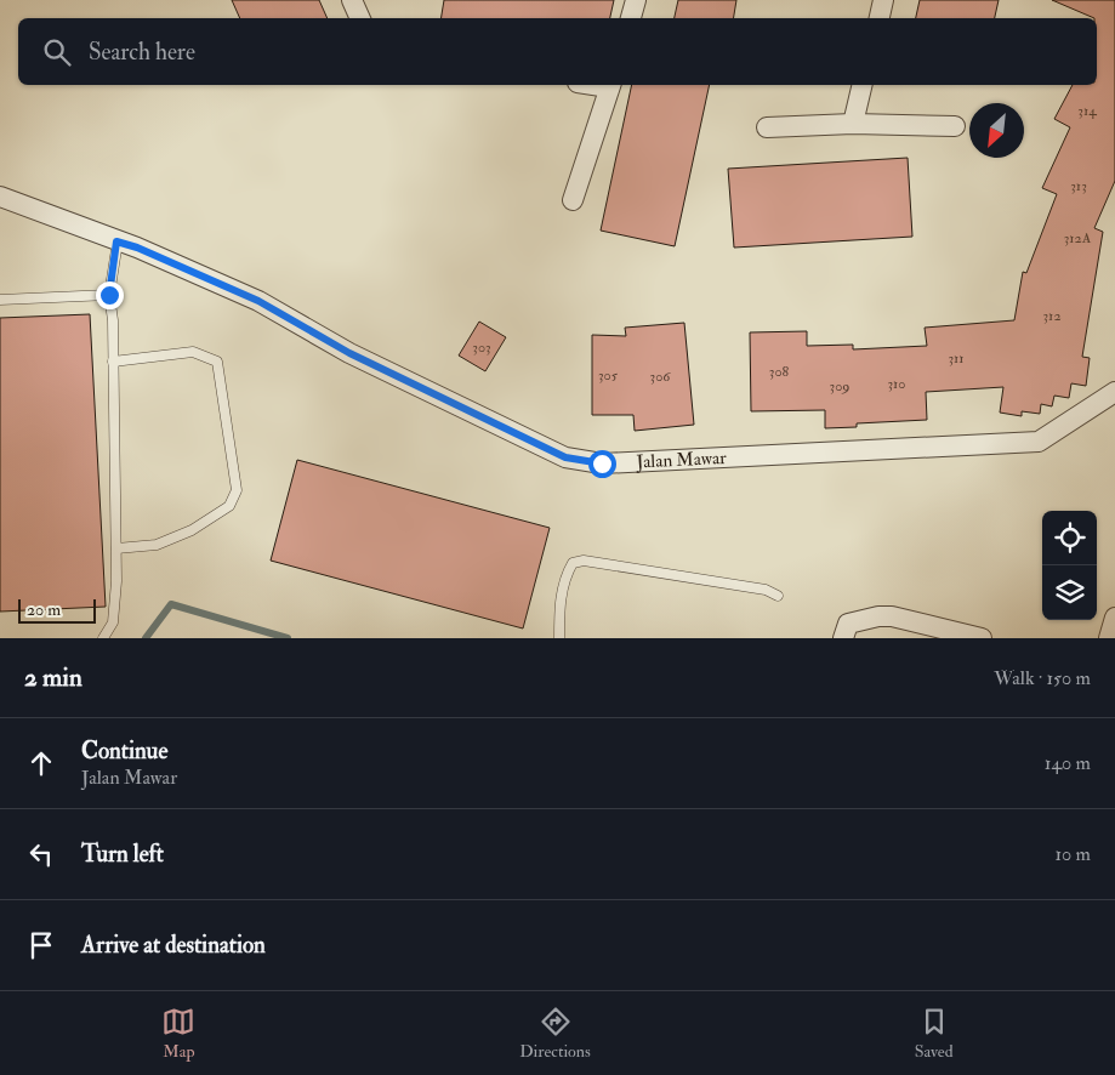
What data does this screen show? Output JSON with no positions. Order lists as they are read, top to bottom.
{
  "streets": {
    "street": ["Jalan Mawar"]
  },
  "house_numbers": [
    "314",
    "313",
    "312A",
    "312",
    "303",
    "311",
    "308",
    "305",
    "306",
    "310",
    "309"
  ],
  "scale_bar": "20 m",
  "north": "bottom left",
  "page": {
    "search": "Search here",
    "scale": "20 m",
    "heading": ["2 min", "Walk · 150 m"],
    "list": [
      ["Continue", "Jalan Mawar", "140 m"],
      ["Turn left", "10 m"],
      "Arrive at destination"
    ],
    "nav": ["Map", "Directions", "Saved"]
  }
}
